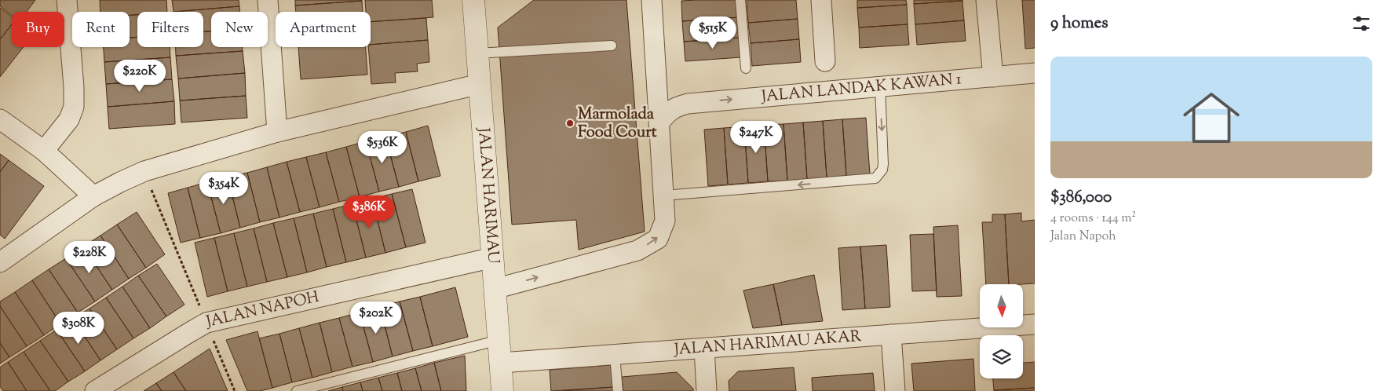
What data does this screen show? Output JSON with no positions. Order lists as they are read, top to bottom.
{
  "streets": {
    "street": [
      "JALAN LANDAK KAWAN 1",
      "JALAN HARIMAU",
      "JALAN NAPOH",
      "JALAN HARIMAU AKAR"
    ]
  },
  "crossings": [
    ["JALAN HARIMAU", "JALAN NAPOH"],
    ["JALAN HARIMAU", "JALAN HARIMAU AKAR"]
  ],
  "one_way": ["JALAN LANDAK KAWAN 1"],
  "places": ["Marmolada Food Court"],
  "north": "bottom",
  "page": {
    "heading": "9 homes",
    "chip": [
      "Buy",
      "Rent",
      "Filters",
      "New",
      "Apartment"
    ],
    "price": [
      "$515K",
      "$220K",
      "$247K",
      "$536K",
      "$354K",
      "$386K",
      "$228K",
      "$202K",
      "$308K"
    ],
    "list": [
      {
        "name": "$386,000",
        "note": "4 rooms · 144 m² · Jalan Napoh"
      }
    ]
  }
}
